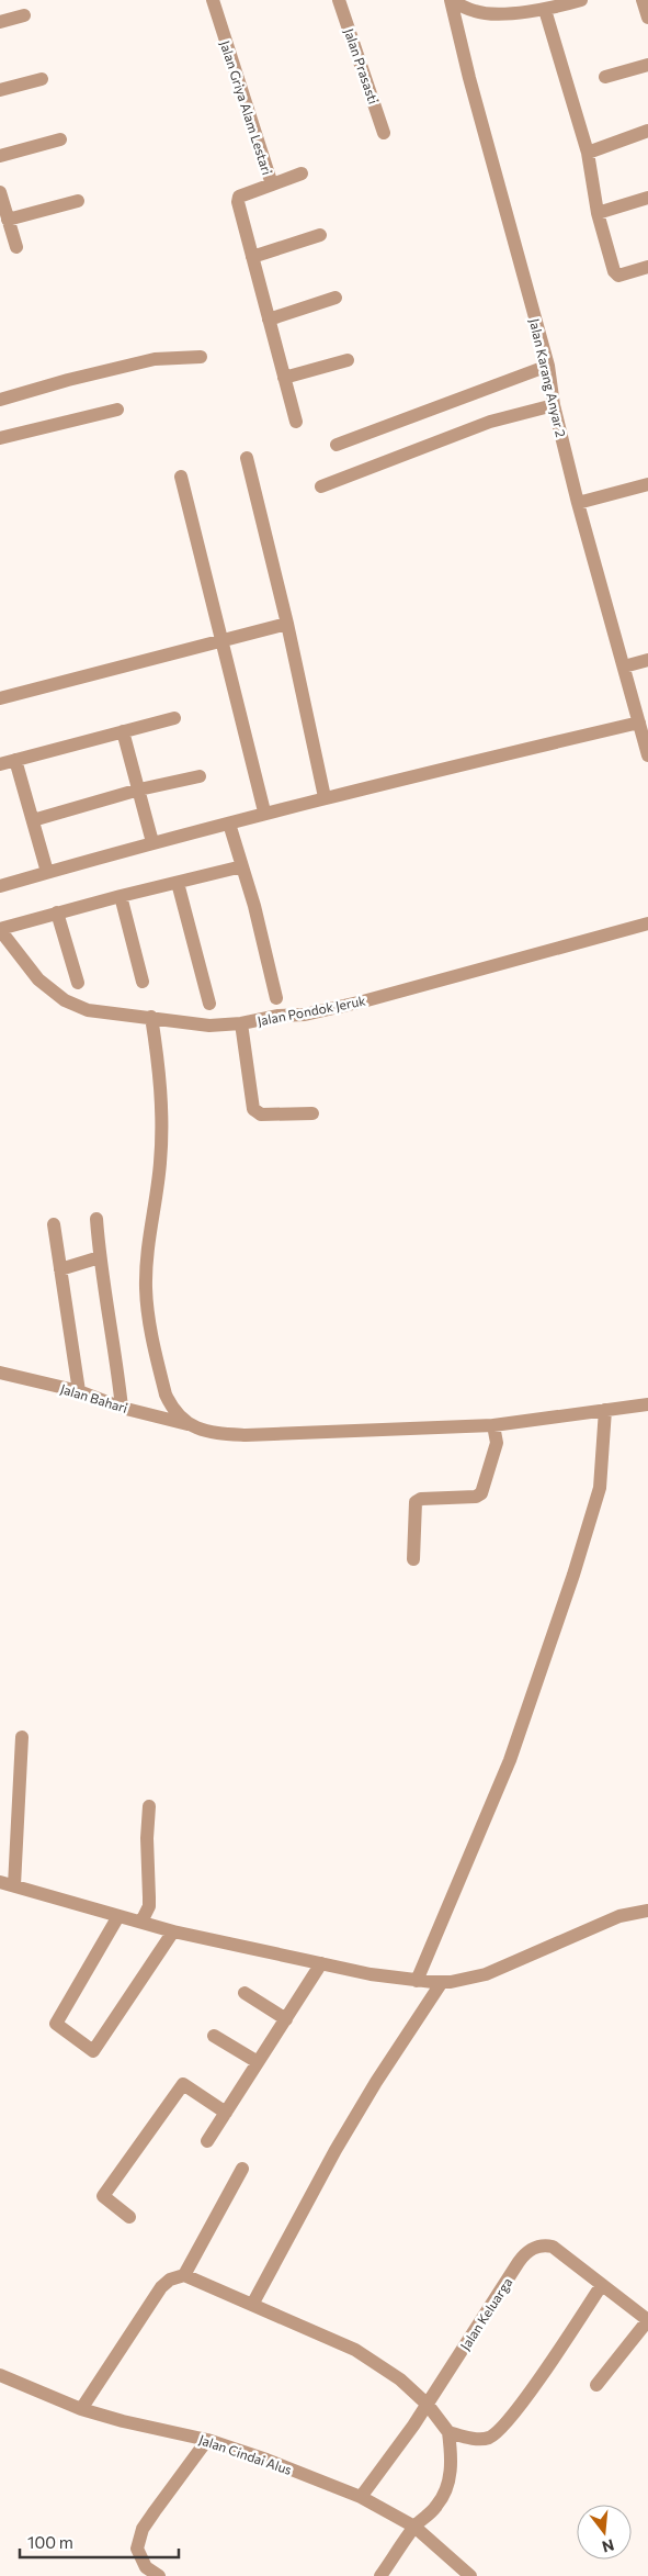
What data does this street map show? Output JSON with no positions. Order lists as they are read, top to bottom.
{
  "streets": {
    "street": [
      "Jalan Prasasti",
      "Jalan Griya Alam Lestari",
      "Jalan Karang Anyar 2",
      "Jalan Pondok Jeruk",
      "Jalan Bahari",
      "Jalan Keluarga",
      "Jalan Cindai Alus"
    ]
  },
  "crossings": [
    ["Jalan Keluarga", "Jalan Cindai Alus"]
  ],
  "scale_bar": "100 m",
  "north": "bottom"
}
